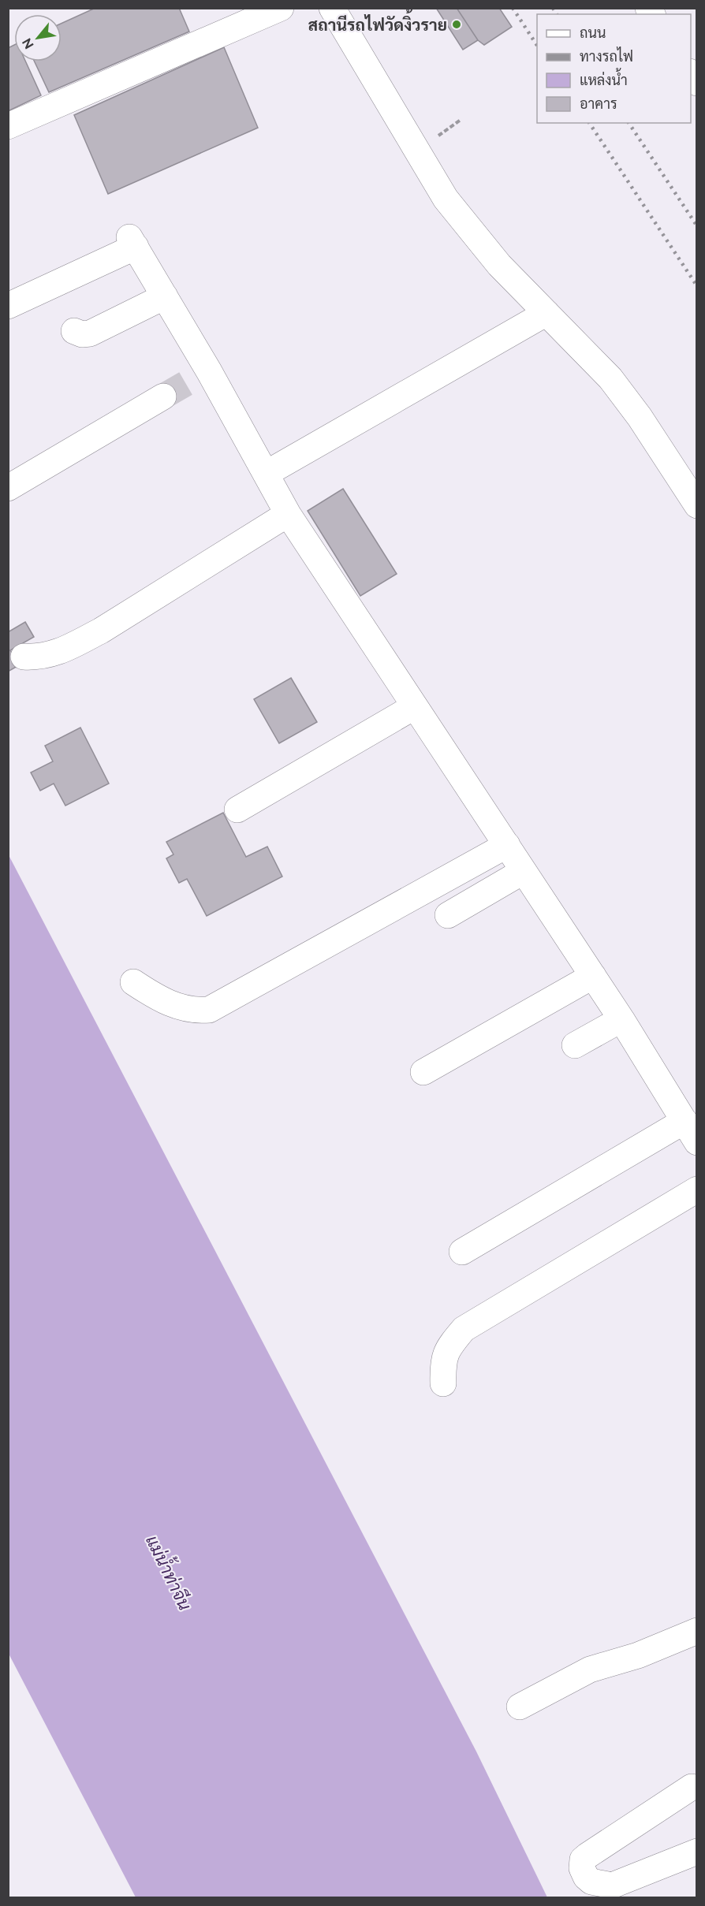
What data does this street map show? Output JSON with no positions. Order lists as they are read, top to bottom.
{
  "water": ["แม่น้ำท่าจีน"],
  "places": ["สถานีรถไฟวัดงิ้วราย"],
  "legend": [
    "ถนน",
    "ทางรถไฟ",
    "แหล่งน้ำ",
    "อาคาร"
  ],
  "north": "bottom left"
}
